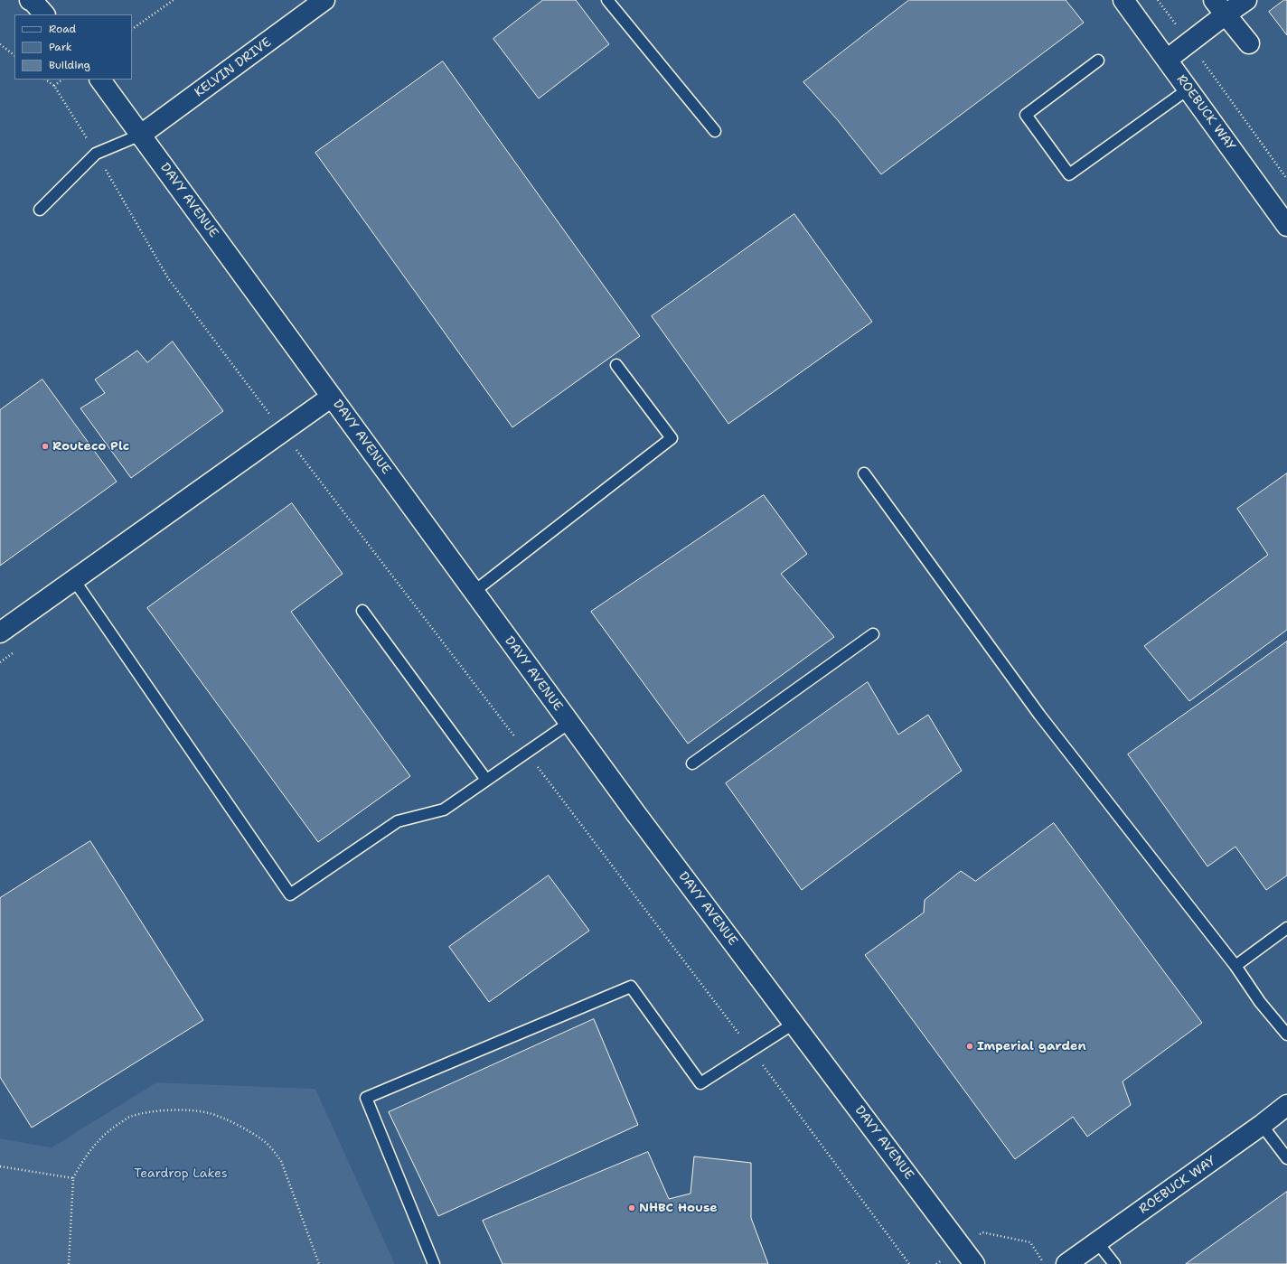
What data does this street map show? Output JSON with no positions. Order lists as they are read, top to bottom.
{
  "streets": {
    "street": ["KELVIN DRIVE", "ROEBUCK WAY", "DAVY AVENUE"]
  },
  "crossings": [
    ["KELVIN DRIVE", "DAVY AVENUE"]
  ],
  "parks": ["Teardrop Lakes"],
  "places": ["Routeco Plc", "Imperial garden", "NHBC House"],
  "legend": ["Road", "Park", "Building"]
}
